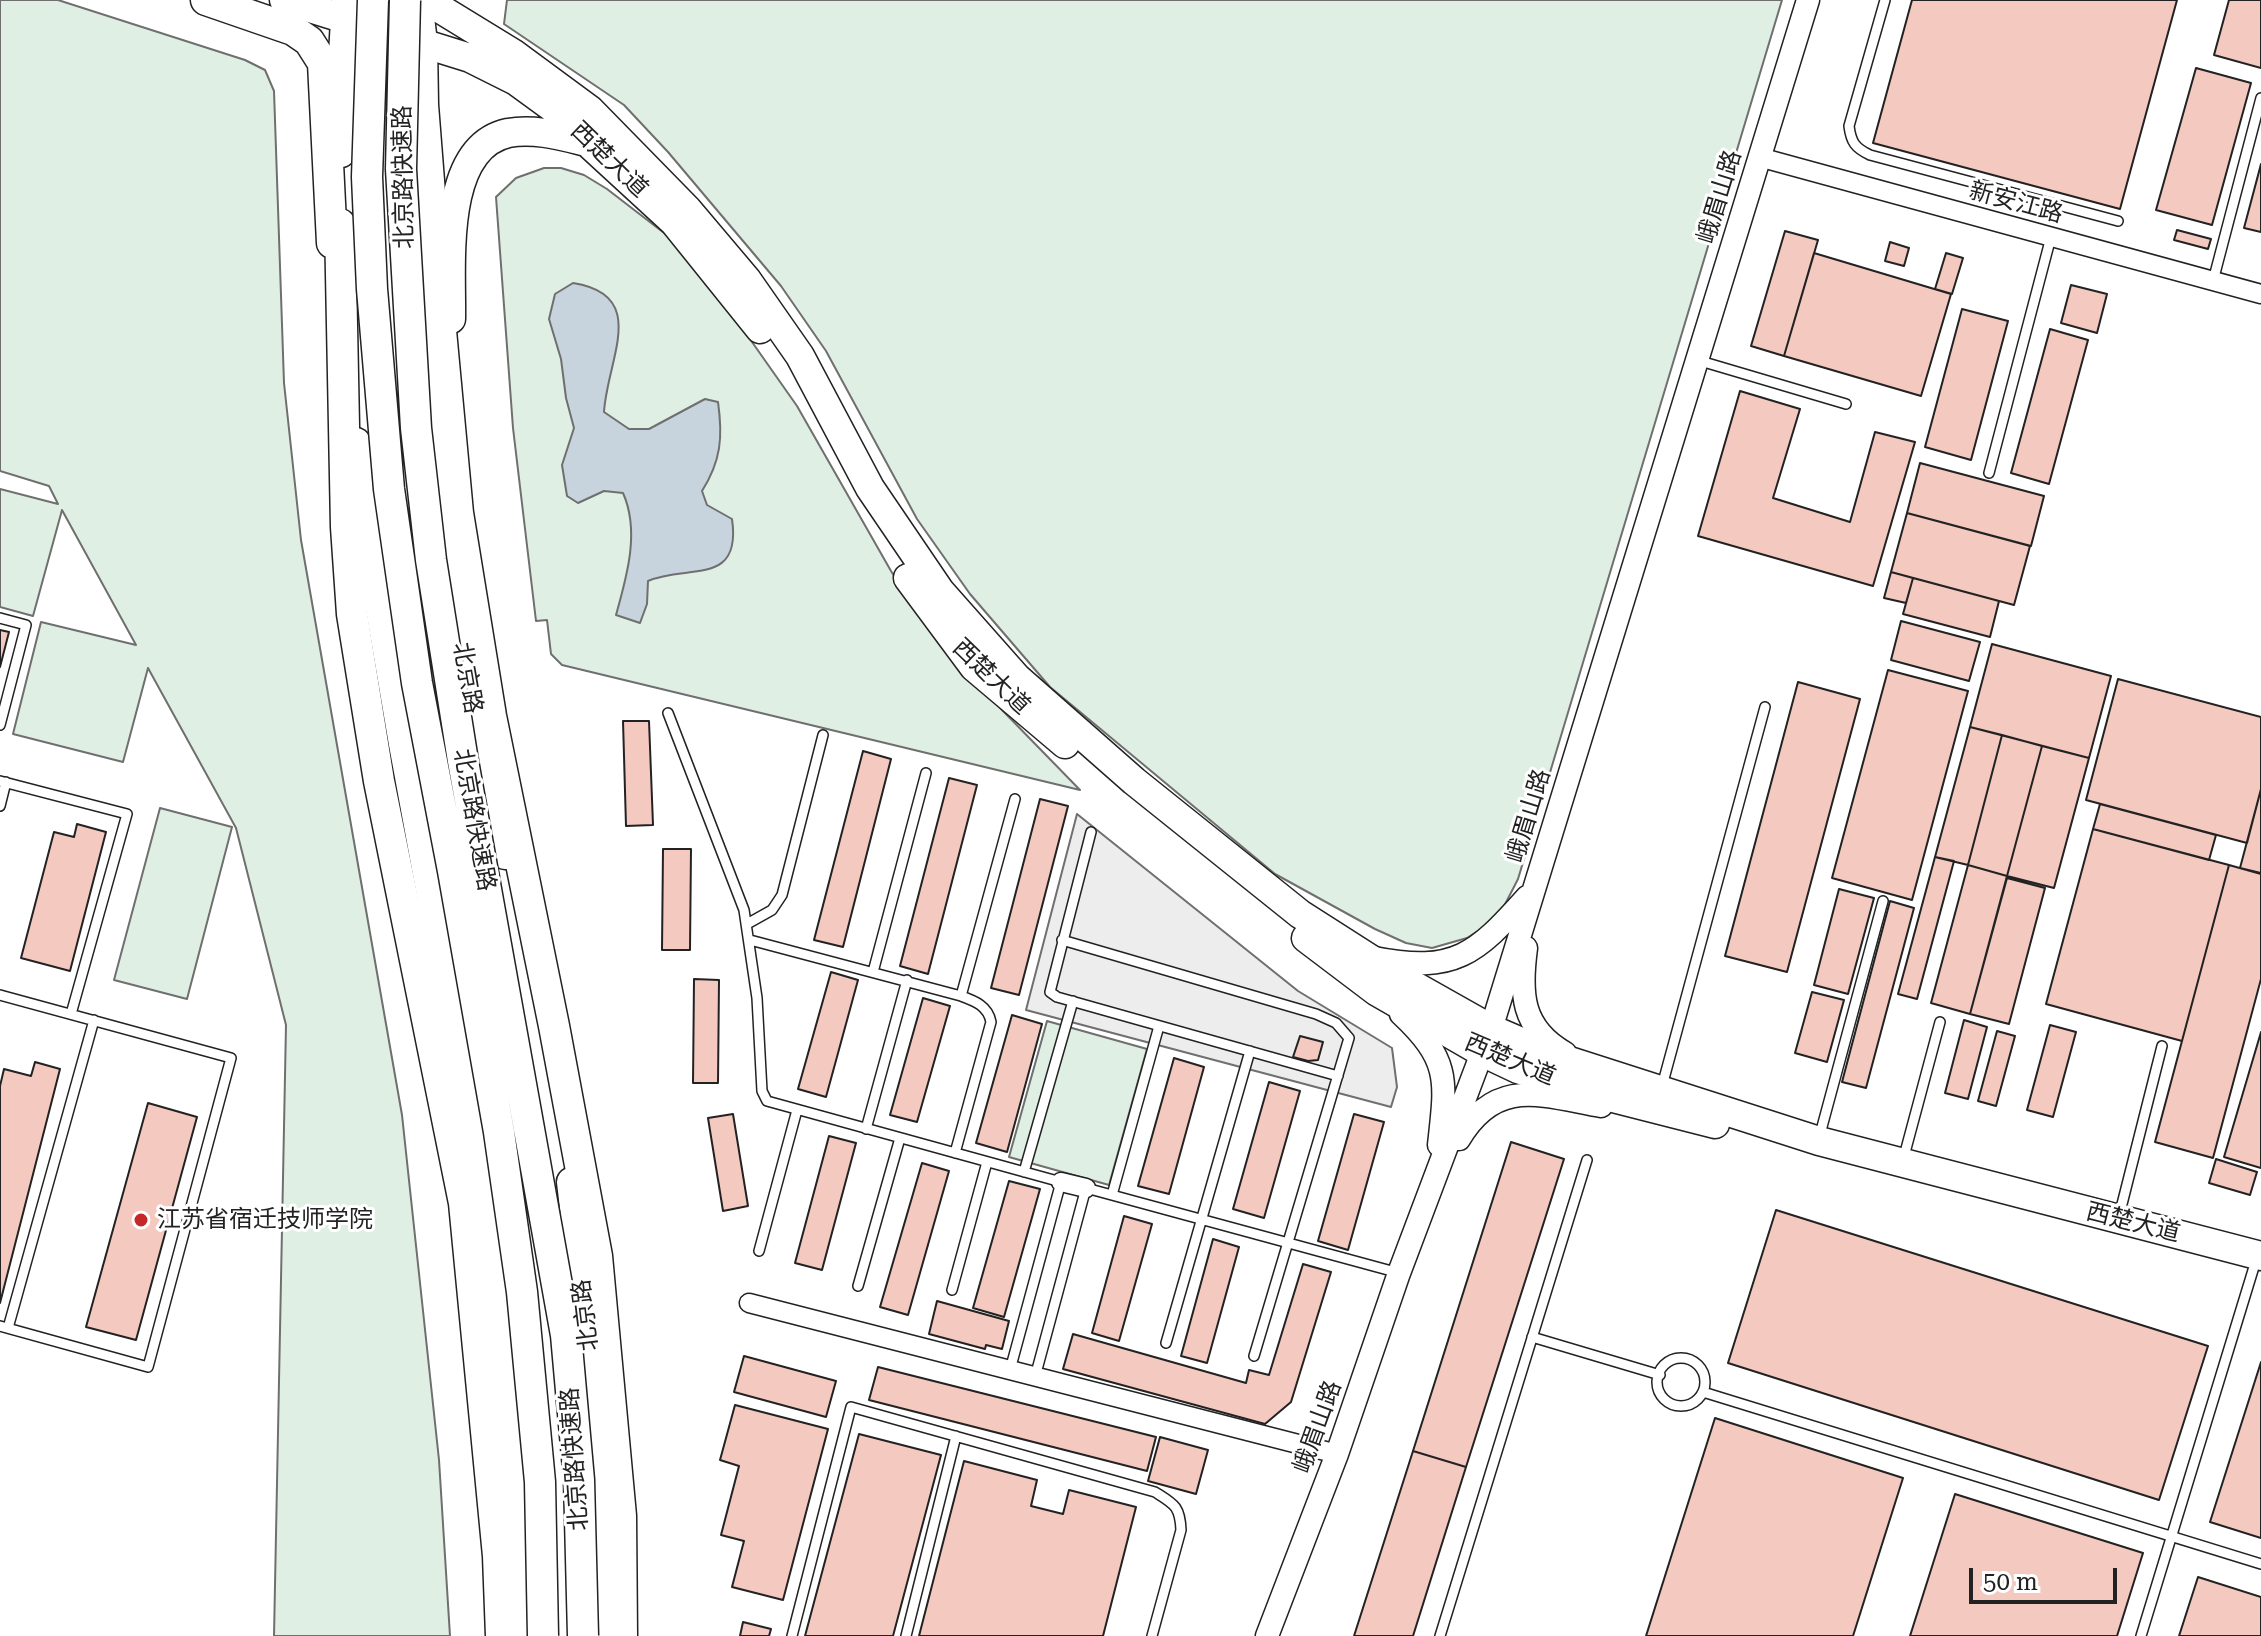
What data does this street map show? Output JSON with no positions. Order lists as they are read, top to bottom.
{
  "streets": {
    "highway": ["北京路快速路"],
    "main road": ["西楚大道", "北京路"],
    "street": ["峨眉山路", "新安江路"]
  },
  "crossings": [
    ["西楚大道", "峨眉山路"],
    ["西楚大道", "北京路"],
    ["峨眉山路", "新安江路"]
  ],
  "places": ["江苏省宿迁技师学院"],
  "scale_bar": "50 m"
}
